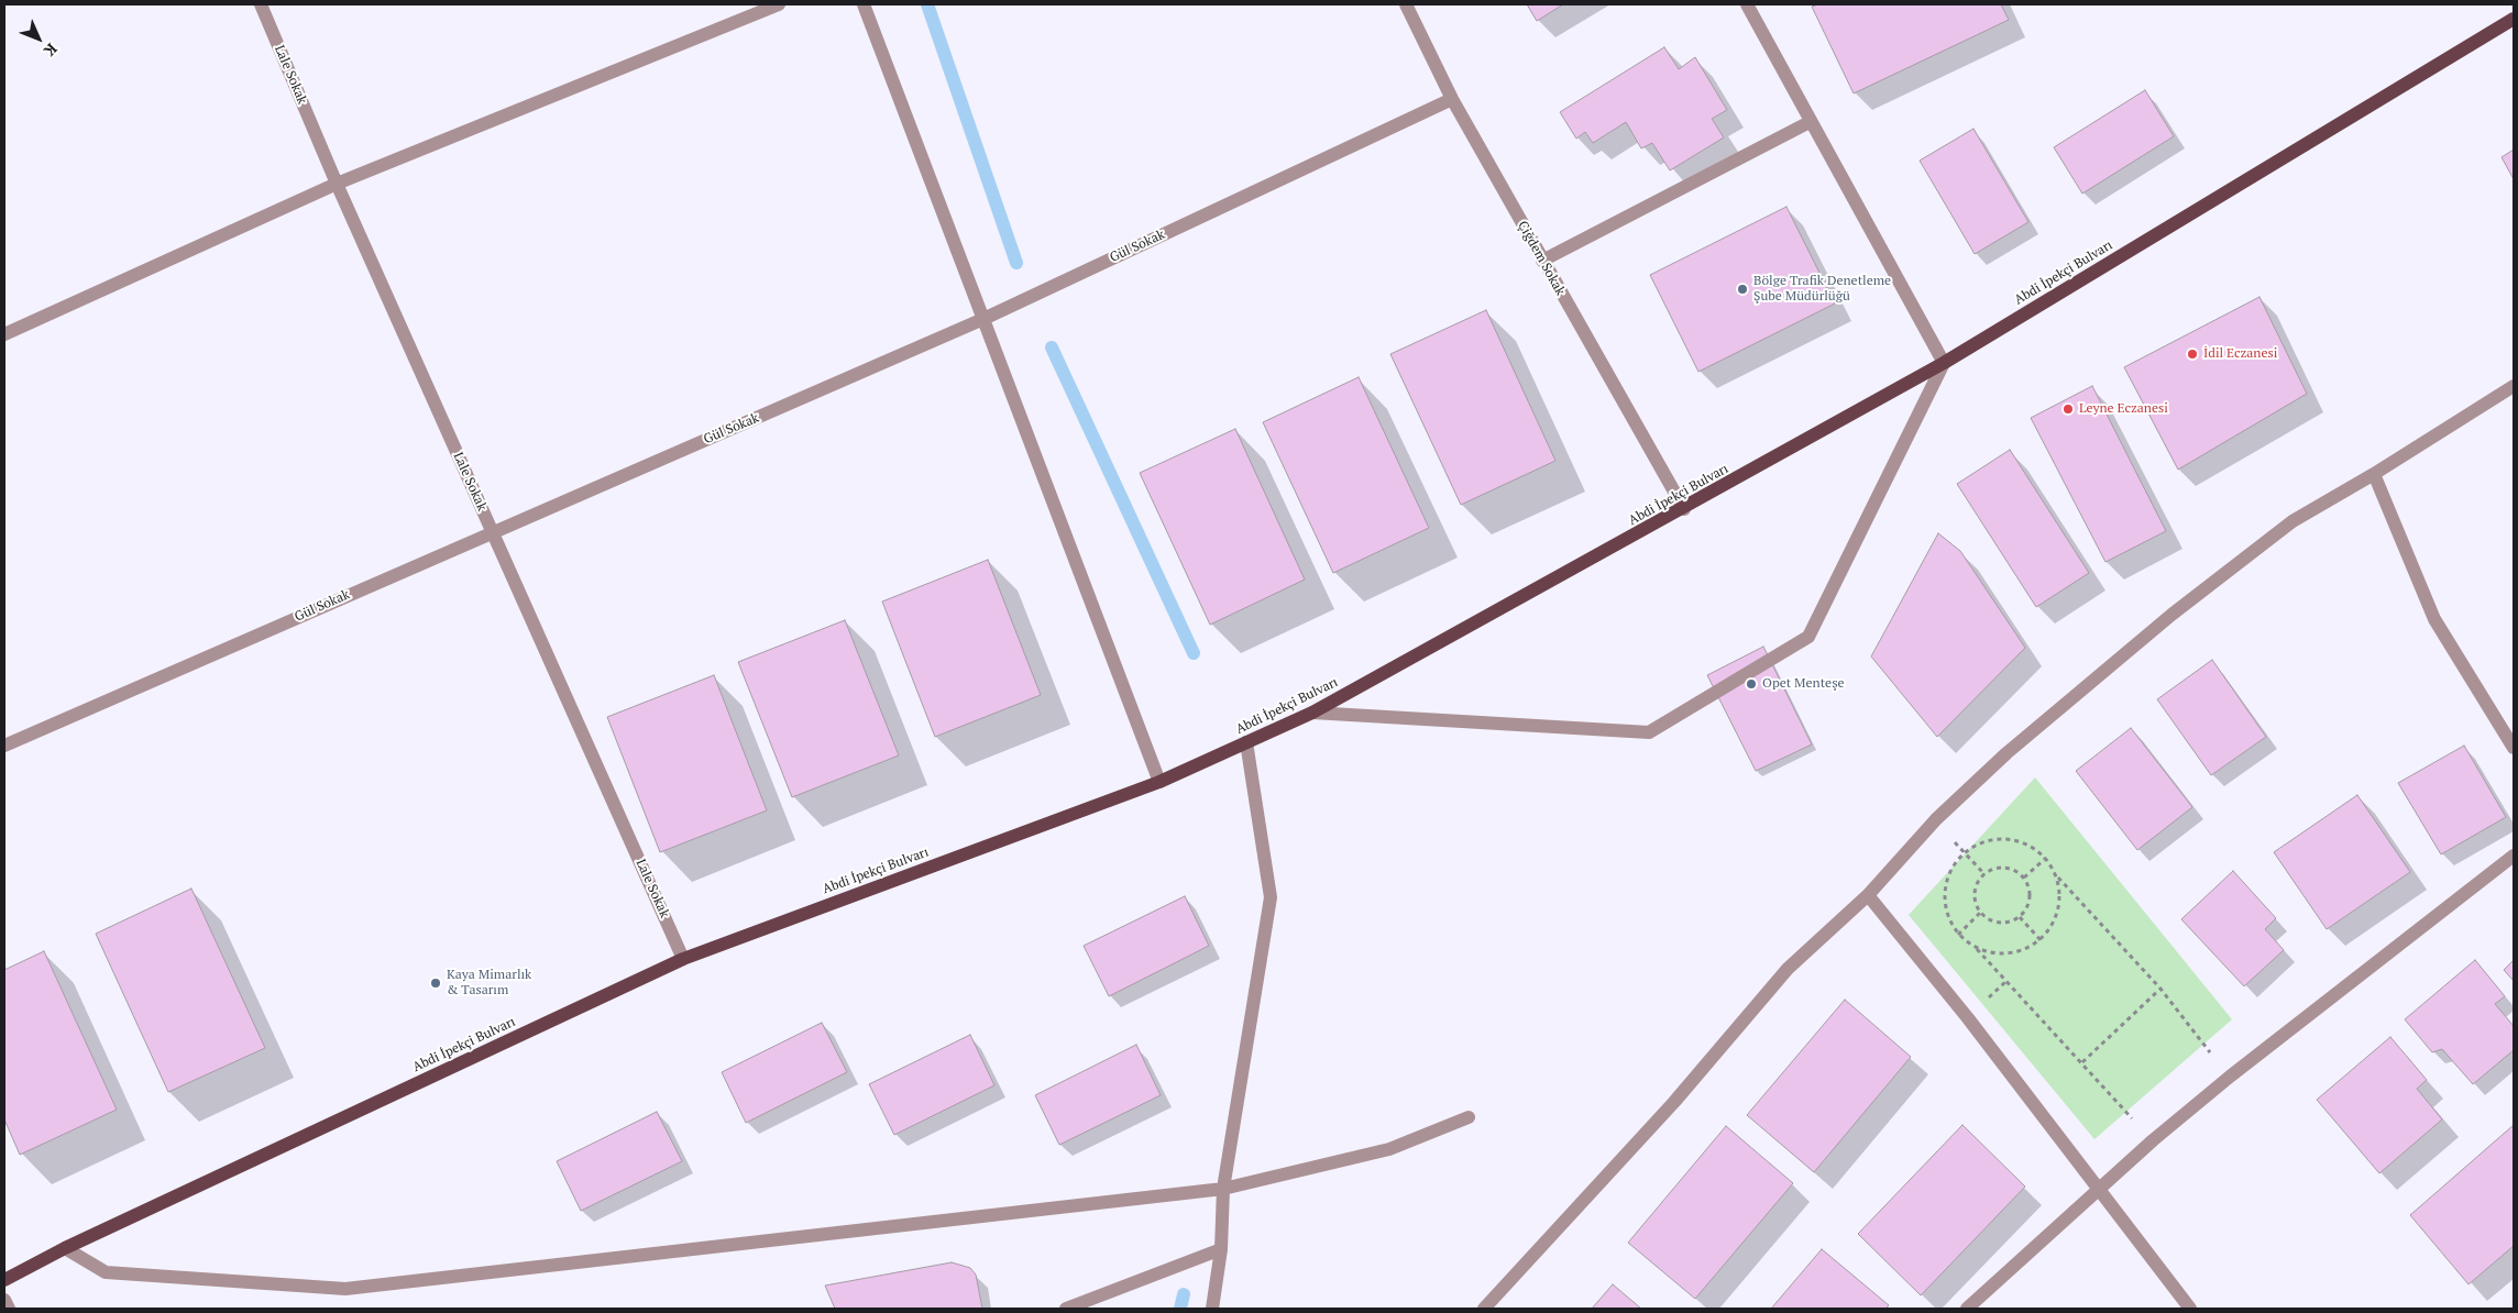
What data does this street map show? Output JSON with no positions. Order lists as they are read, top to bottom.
{
  "streets": {
    "main road": ["Abdi İpekçi Bulvarı"],
    "street": ["Lale Sokak", "Gül Sokak", "Çiğdem Sokak"]
  },
  "crossings": [
    ["Lale Sokak", "Gül Sokak"],
    ["Lale Sokak", "Abdi İpekçi Bulvarı"],
    ["Gül Sokak", "Çiğdem Sokak"],
    ["Çiğdem Sokak", "Abdi İpekçi Bulvarı"]
  ],
  "places": [
    "Bölge Trafik Denetleme Şube Müdürlüğü",
    "İdil Eczanesi",
    "Leyne Eczanesi",
    "Opet Menteşe",
    "Kaya Mimarlık & Tasarım"
  ],
  "north": "bottom right"
}
